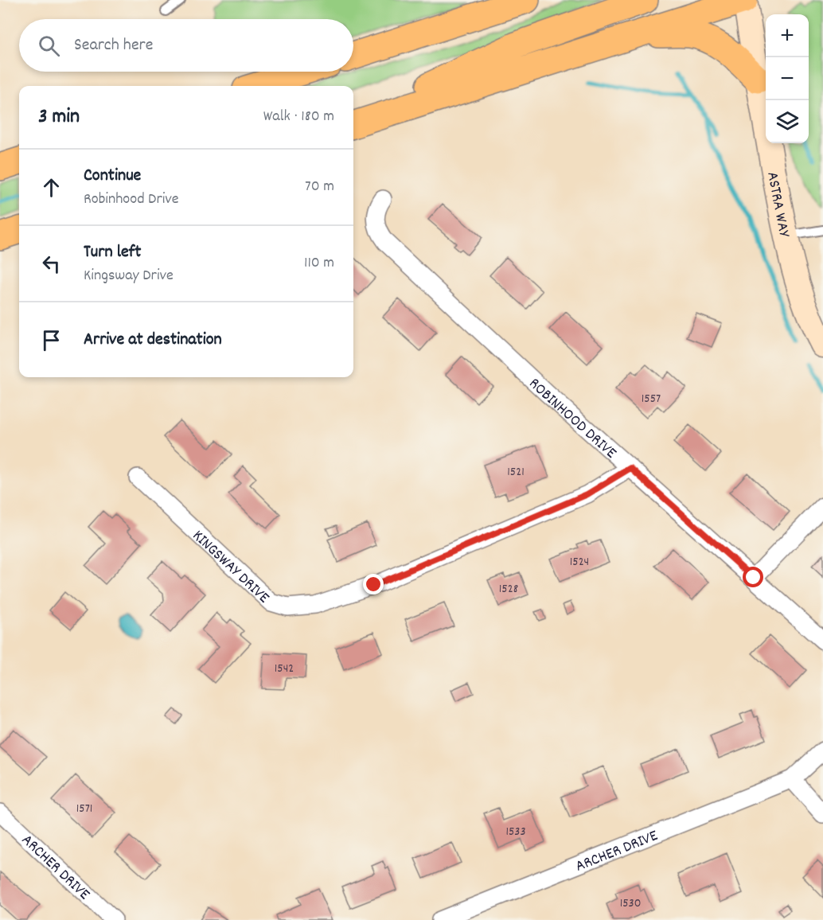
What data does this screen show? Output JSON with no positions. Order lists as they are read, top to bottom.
{
  "streets": {
    "street": [
      "ASTRA WAY",
      "ROBINHOOD DRIVE",
      "KINGSWAY DRIVE",
      "ARCHER DRIVE"
    ]
  },
  "crossings": [
    ["ROBINHOOD DRIVE", "KINGSWAY DRIVE"]
  ],
  "house_numbers": [
    "1557",
    "1521",
    "1524",
    "1528",
    "1542",
    "1571",
    "1533",
    "1530"
  ],
  "page": {
    "map_buttons": ["+", "−"],
    "search": "Search here",
    "heading": ["3 min", "Walk · 180 m"],
    "list": [
      ["Continue", "Robinhood Drive", "70 m"],
      ["Turn left", "Kingsway Drive", "110 m"],
      "Arrive at destination"
    ]
  }
}
